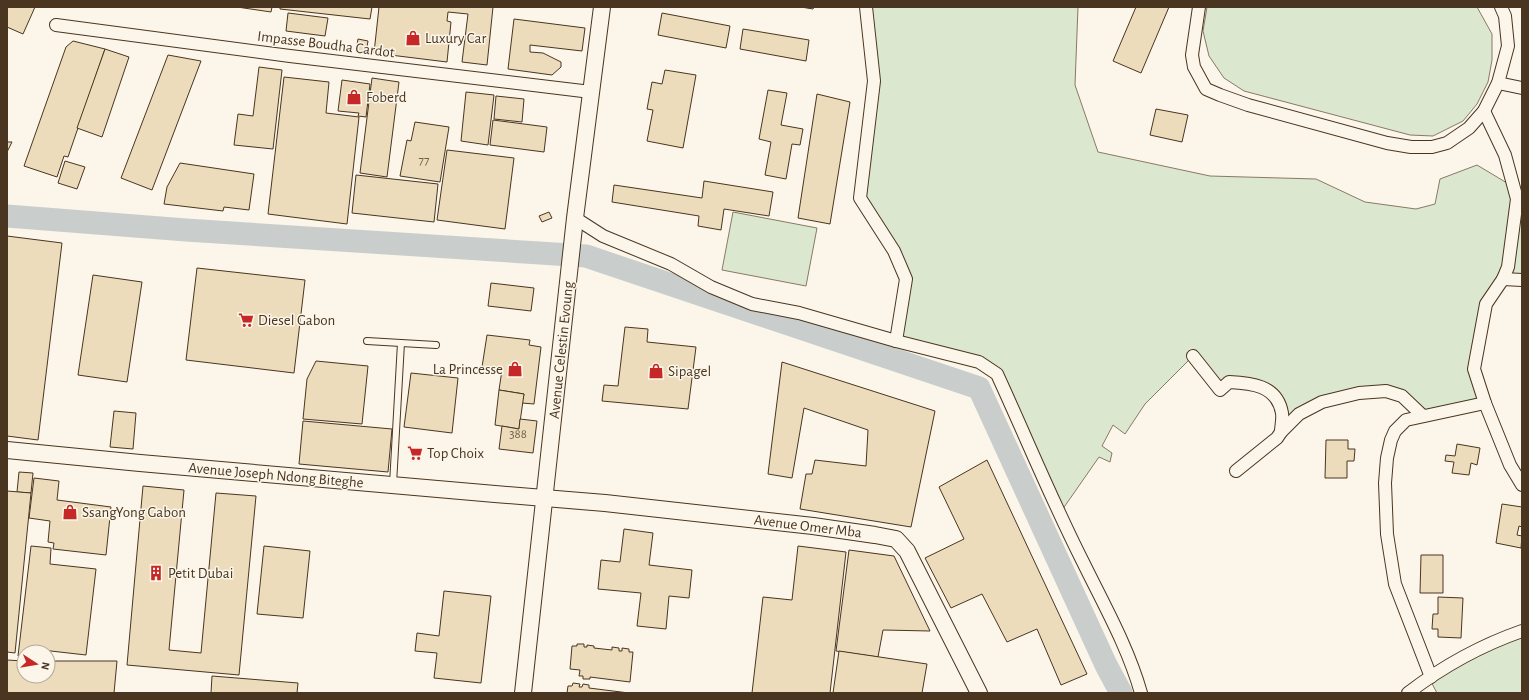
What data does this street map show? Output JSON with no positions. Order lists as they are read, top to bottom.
{
  "streets": {
    "street": [
      "Impasse Boudha Cardot",
      "Avenue Celestin Evoung",
      "Avenue Joseph Ndong Biteghe",
      "Avenue Omer Mba"
    ]
  },
  "crossings": [
    ["Impasse Boudha Cardot", "Avenue Celestin Evoung"],
    ["Avenue Celestin Evoung", "Avenue Joseph Ndong Biteghe"],
    ["Avenue Celestin Evoung", "Avenue Omer Mba"],
    ["Avenue Joseph Ndong Biteghe", "Avenue Omer Mba"]
  ],
  "places": {
    "shop": [
      "Luxury Car",
      "Foberd",
      "La Princesse",
      "Sipagel",
      "SsangYong Gabon"
    ],
    "supermarket": ["Diesel Gabon", "Top Choix"],
    "building": ["Petit Dubai"]
  },
  "house_numbers": ["77", "388"],
  "north": "right"
}
